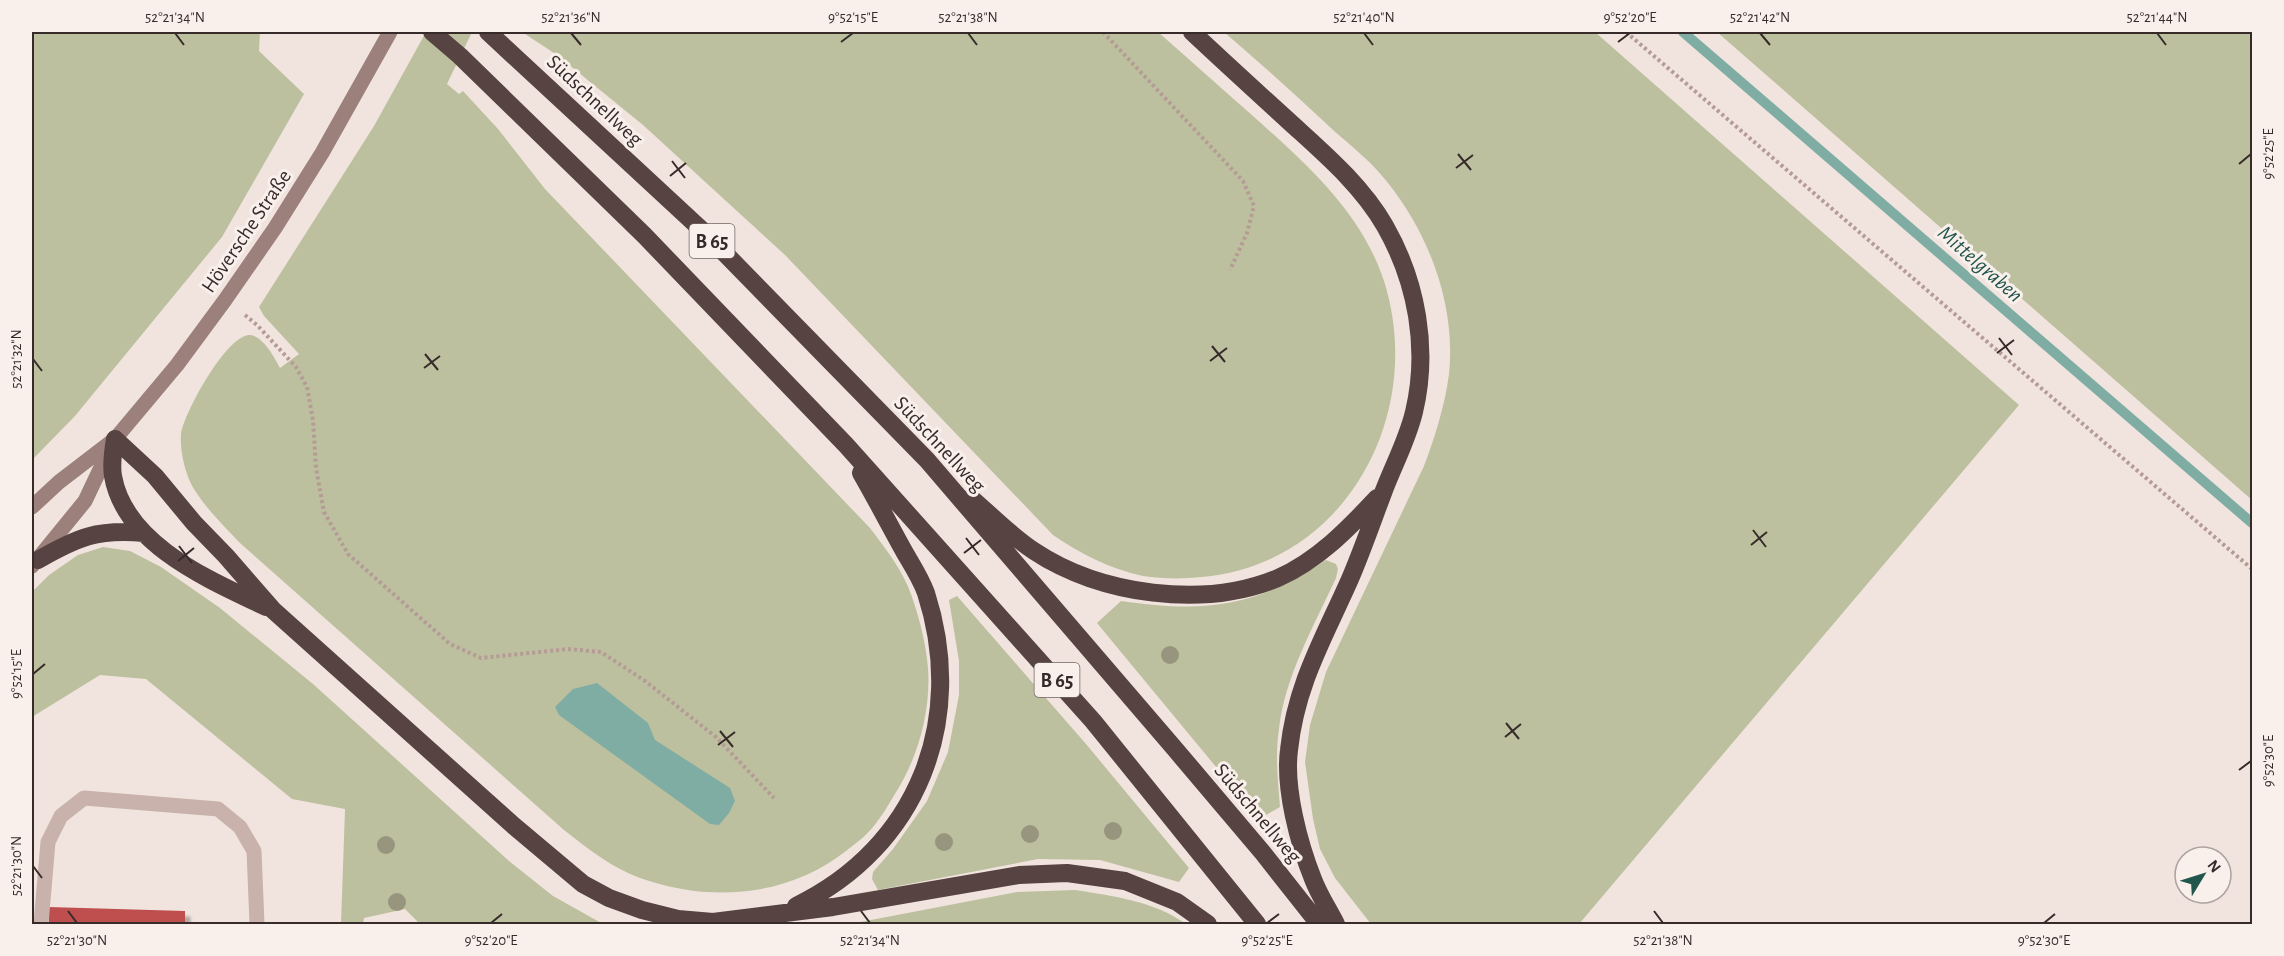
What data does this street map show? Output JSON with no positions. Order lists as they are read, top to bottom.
{
  "streets": {
    "highway": ["Südschnellweg", "B 65"],
    "main road": ["Höversche Straße"]
  },
  "water": ["Mittelgraben"],
  "north": "top right",
  "coordinates": [
    "52°21'34\"N",
    "52°21'36\"N",
    "9°52'15\"E",
    "52°21'38\"N",
    "52°21'40\"N",
    "9°52'20\"E",
    "52°21'42\"N",
    "52°21'44\"N",
    "9°52'25\"E",
    "52°21'32\"N",
    "9°52'30\"E",
    "52°21'30\"N"
  ]
}
